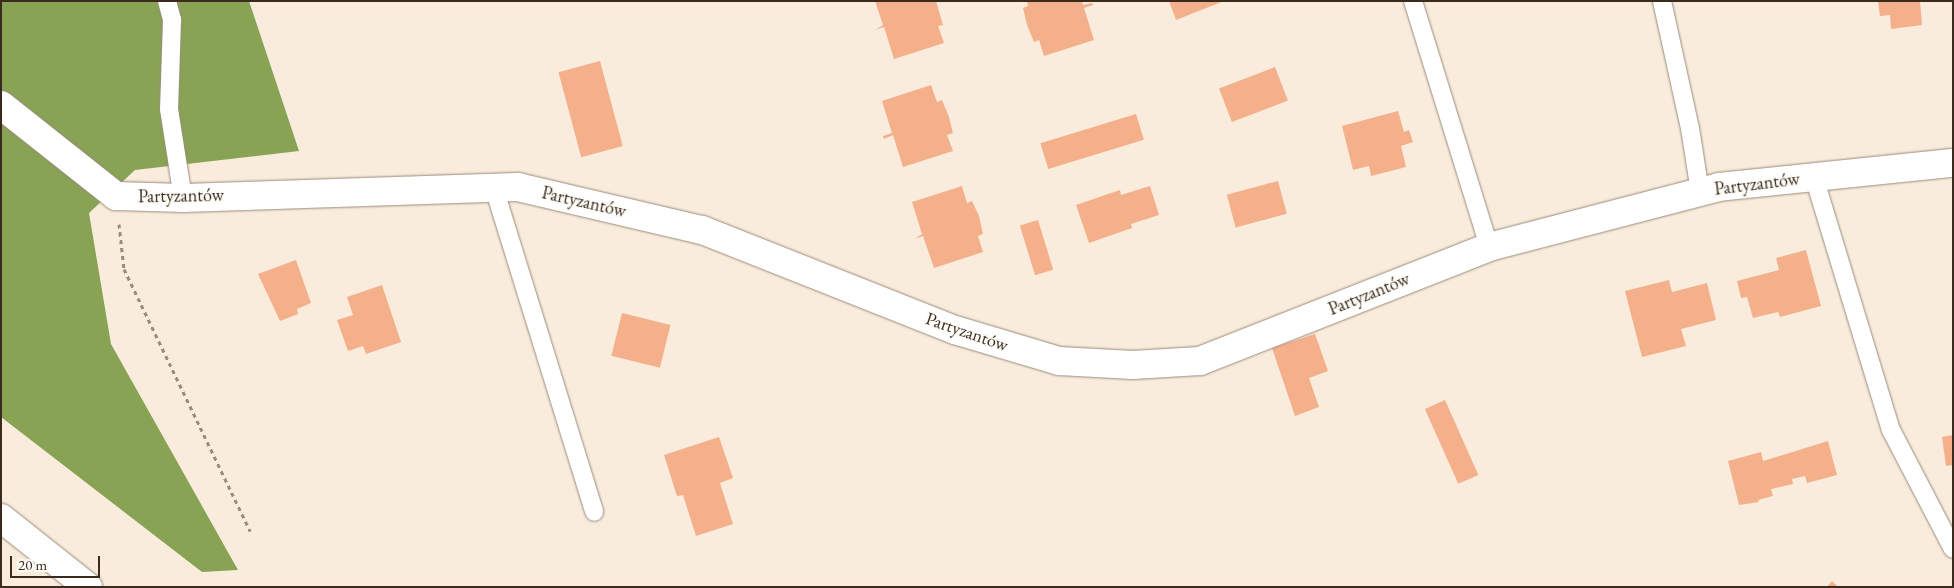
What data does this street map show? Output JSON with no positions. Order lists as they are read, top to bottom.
{
  "streets": {
    "street": ["Partyzantów"]
  },
  "scale_bar": "20 m"
}
